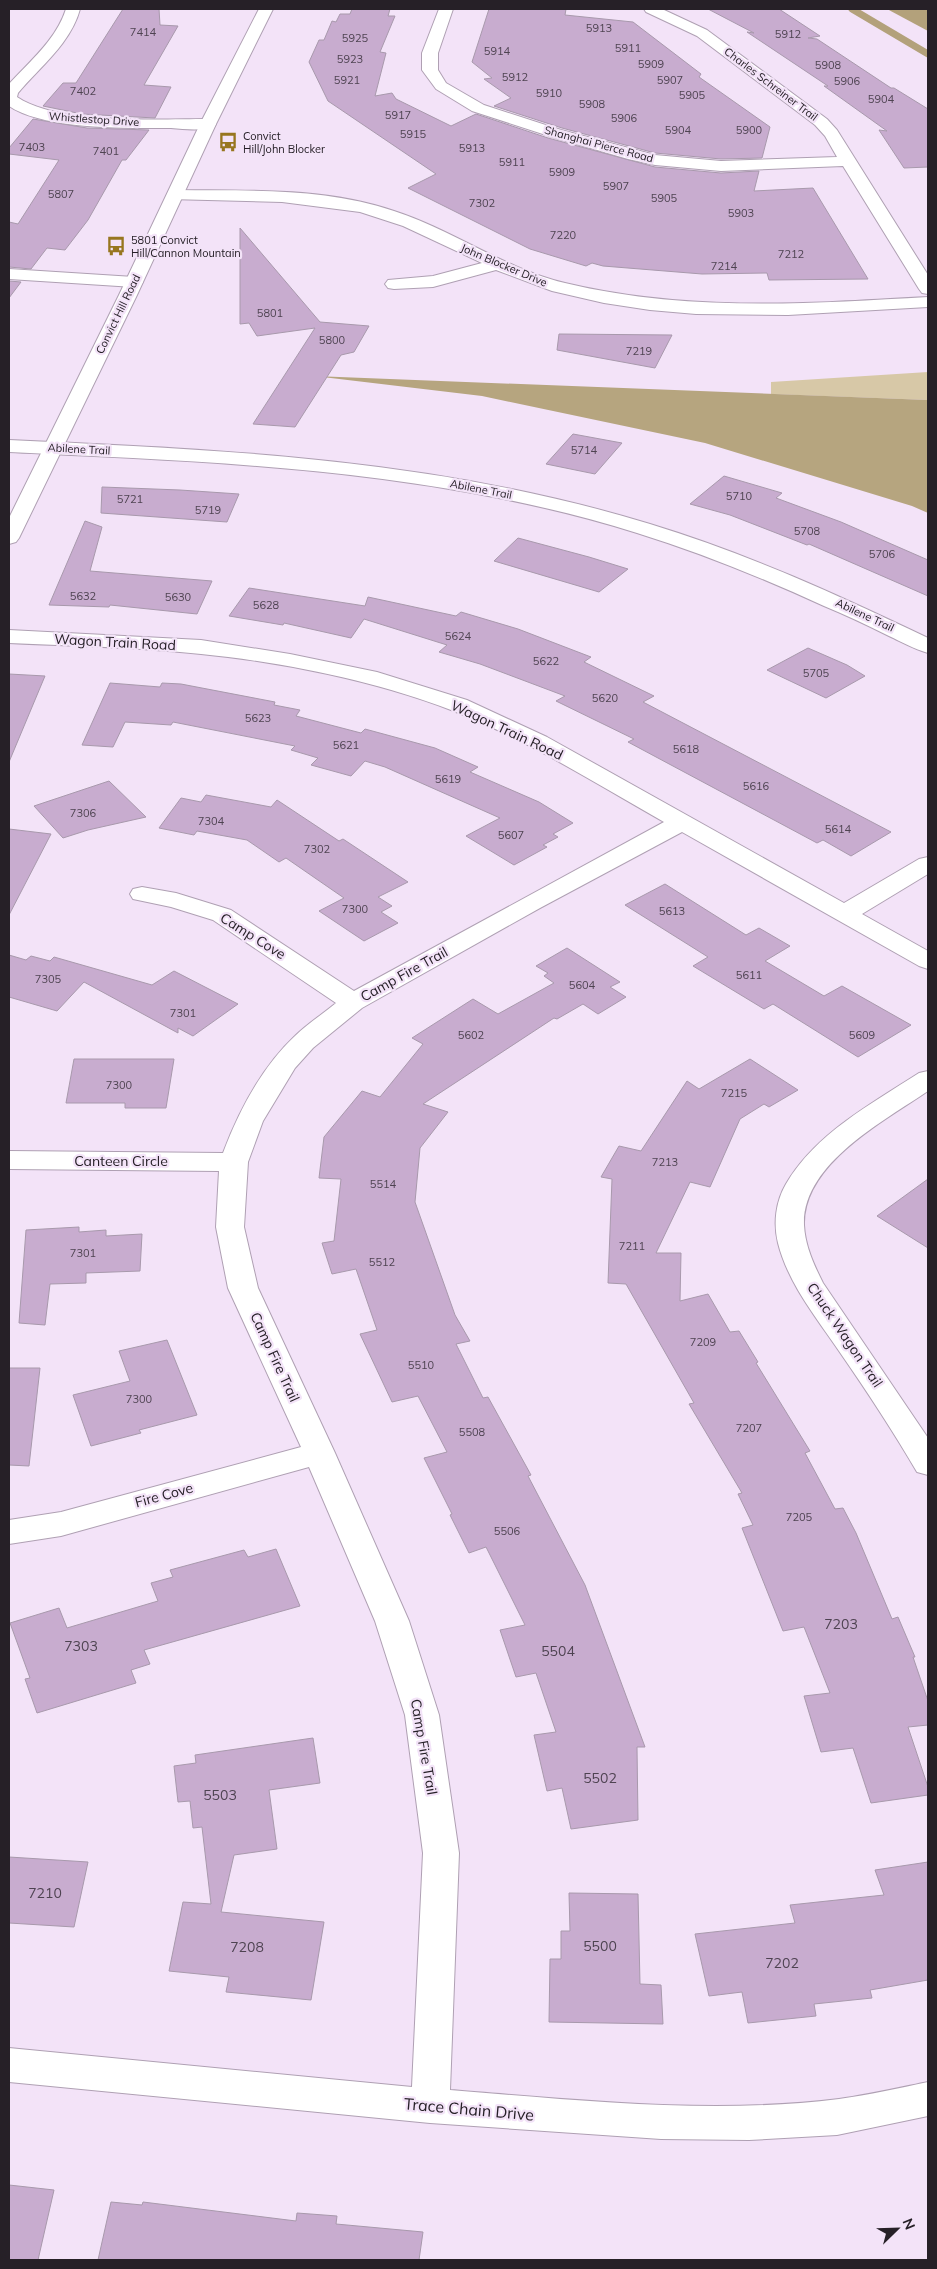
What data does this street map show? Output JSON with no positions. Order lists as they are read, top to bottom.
{
  "streets": {
    "street": [
      "Charles Schreiner Trail",
      "Whistlestop Drive",
      "Shanghai Pierce Road",
      "John Blocker Drive",
      "Convict Hill Road",
      "Abilene Trail",
      "Wagon Train Road",
      "Camp Cove",
      "Camp Fire Trail",
      "Canteen Circle",
      "Chuck Wagon Trail",
      "Fire Cove",
      "Trace Chain Drive"
    ]
  },
  "crossings": [
    ["Charles Schreiner Trail", "Shanghai Pierce Road"],
    ["Whistlestop Drive", "Convict Hill Road"],
    ["John Blocker Drive", "Convict Hill Road"],
    ["Convict Hill Road", "Abilene Trail"],
    ["Wagon Train Road", "Camp Fire Trail"],
    ["Camp Cove", "Camp Fire Trail"],
    ["Camp Fire Trail", "Canteen Circle"],
    ["Camp Fire Trail", "Fire Cove"],
    ["Camp Fire Trail", "Trace Chain Drive"]
  ],
  "places": {
    "bus stop": ["Convict Hill/John Blocker", "5801 Convict Hill/Cannon Mountain"]
  },
  "house_numbers": [
    "5913",
    "7414",
    "5912",
    "5925",
    "5911",
    "5914",
    "5923",
    "5909",
    "5908",
    "5912",
    "5921",
    "5907",
    "5906",
    "7402",
    "5910",
    "5905",
    "5904",
    "5908",
    "5917",
    "5906",
    "5904",
    "5900",
    "5915",
    "7403",
    "5913",
    "7401",
    "5911",
    "5909",
    "5907",
    "5807",
    "5905",
    "7302",
    "5903",
    "7220",
    "7212",
    "7214",
    "5801",
    "5800",
    "7219",
    "5714",
    "5710",
    "5721",
    "5719",
    "5708",
    "5706",
    "5632",
    "5630",
    "5628",
    "5624",
    "5622",
    "5705",
    "5620",
    "5623",
    "5621",
    "5618",
    "5619",
    "5616",
    "7306",
    "7304",
    "5614",
    "5607",
    "7302",
    "7300",
    "5613",
    "5611",
    "7305",
    "5604",
    "7301",
    "5602",
    "5609",
    "7300",
    "7215",
    "7213",
    "5514",
    "7211",
    "7301",
    "5512",
    "7209",
    "5510",
    "7300",
    "7207",
    "5508",
    "7205",
    "5506",
    "7203",
    "7303",
    "5504",
    "5502",
    "5503",
    "7210",
    "5500",
    "7208",
    "7202"
  ],
  "north": "top right"
}
